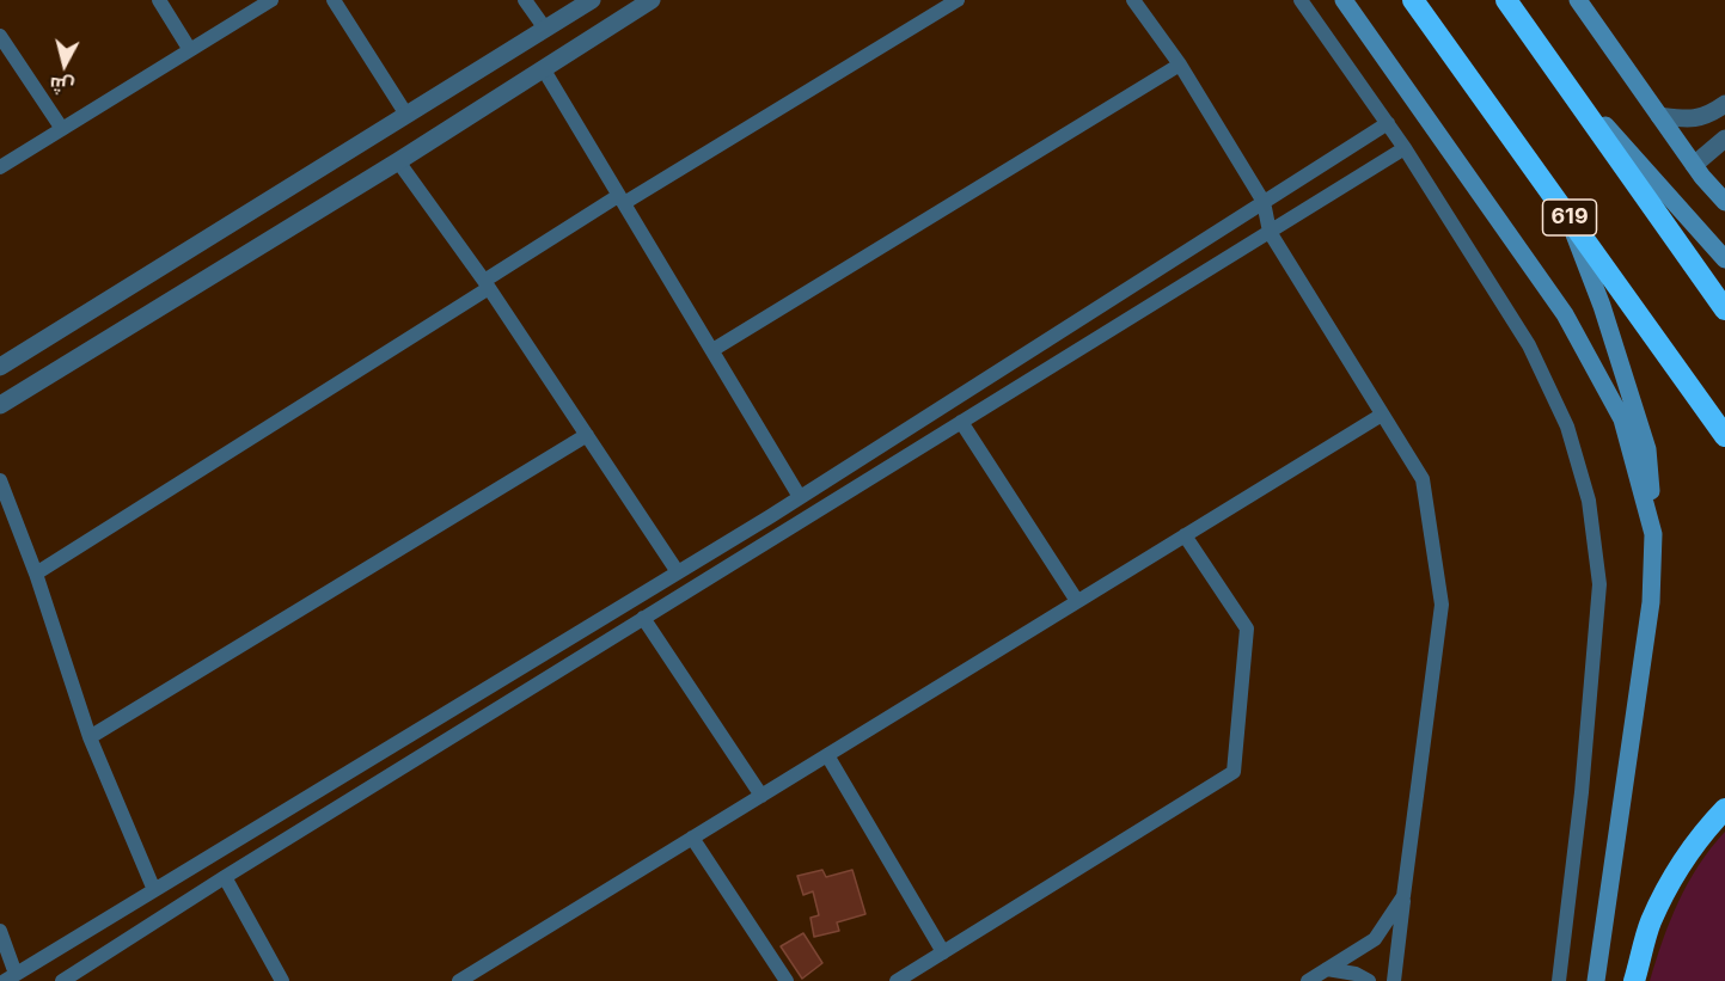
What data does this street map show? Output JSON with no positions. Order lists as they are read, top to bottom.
{
  "streets": {
    "highway": ["619"]
  },
  "north": "bottom"
}
